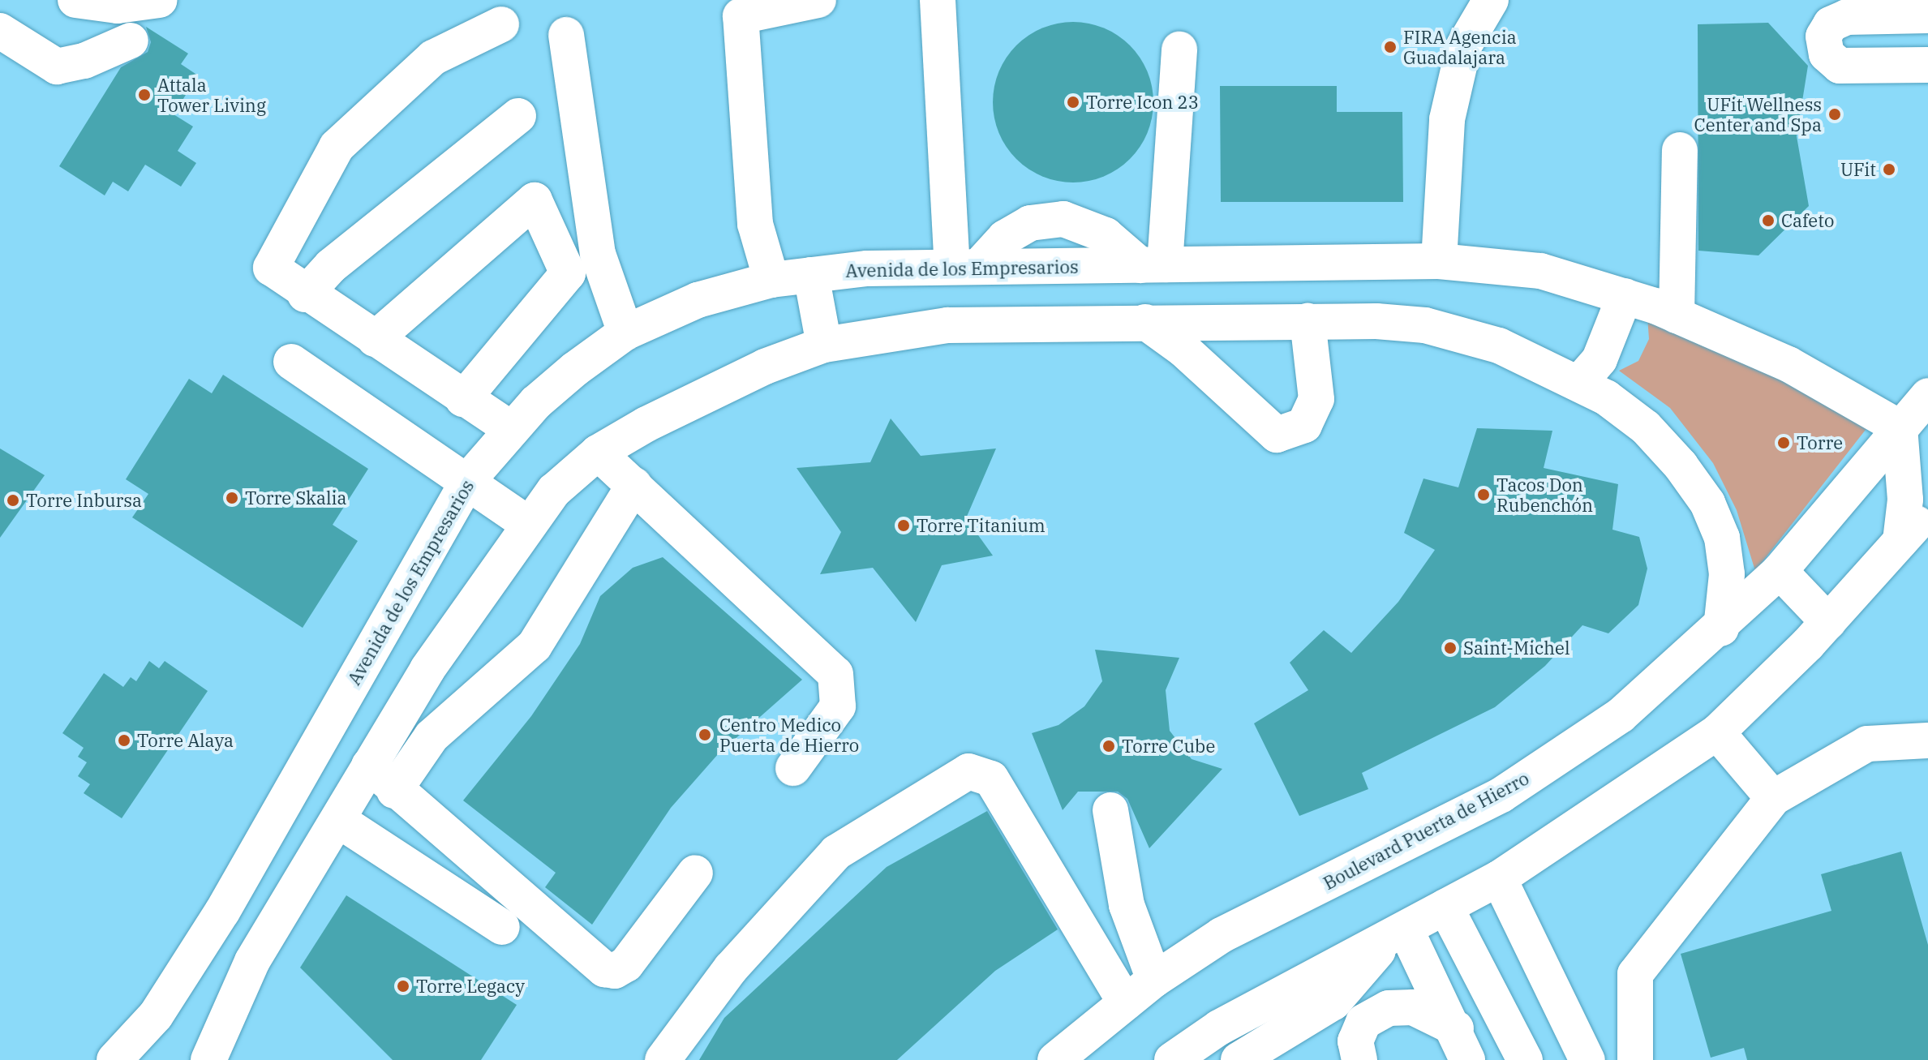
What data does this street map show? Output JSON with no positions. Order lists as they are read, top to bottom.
{
  "streets": {
    "street": ["Avenida de los Empresarios", "Boulevard Puerta de Hierro"]
  },
  "crossings": [
    ["Avenida de los Empresarios", "Boulevard Puerta de Hierro"]
  ],
  "places": [
    "FIRA Agencia Guadalajara",
    "Attala Tower Living",
    "Torre Icon 23",
    "UFit Wellness Center and Spa",
    "UFit",
    "Cafeto",
    "Torre",
    "Tacos Don Rubenchón",
    "Torre Skalia",
    "Torre Inbursa",
    "Torre Titanium",
    "Saint-Michel",
    "Centro Medico Puerta de Hierro",
    "Torre Alaya",
    "Torre Cube",
    "Torre Legacy"
  ]
}
